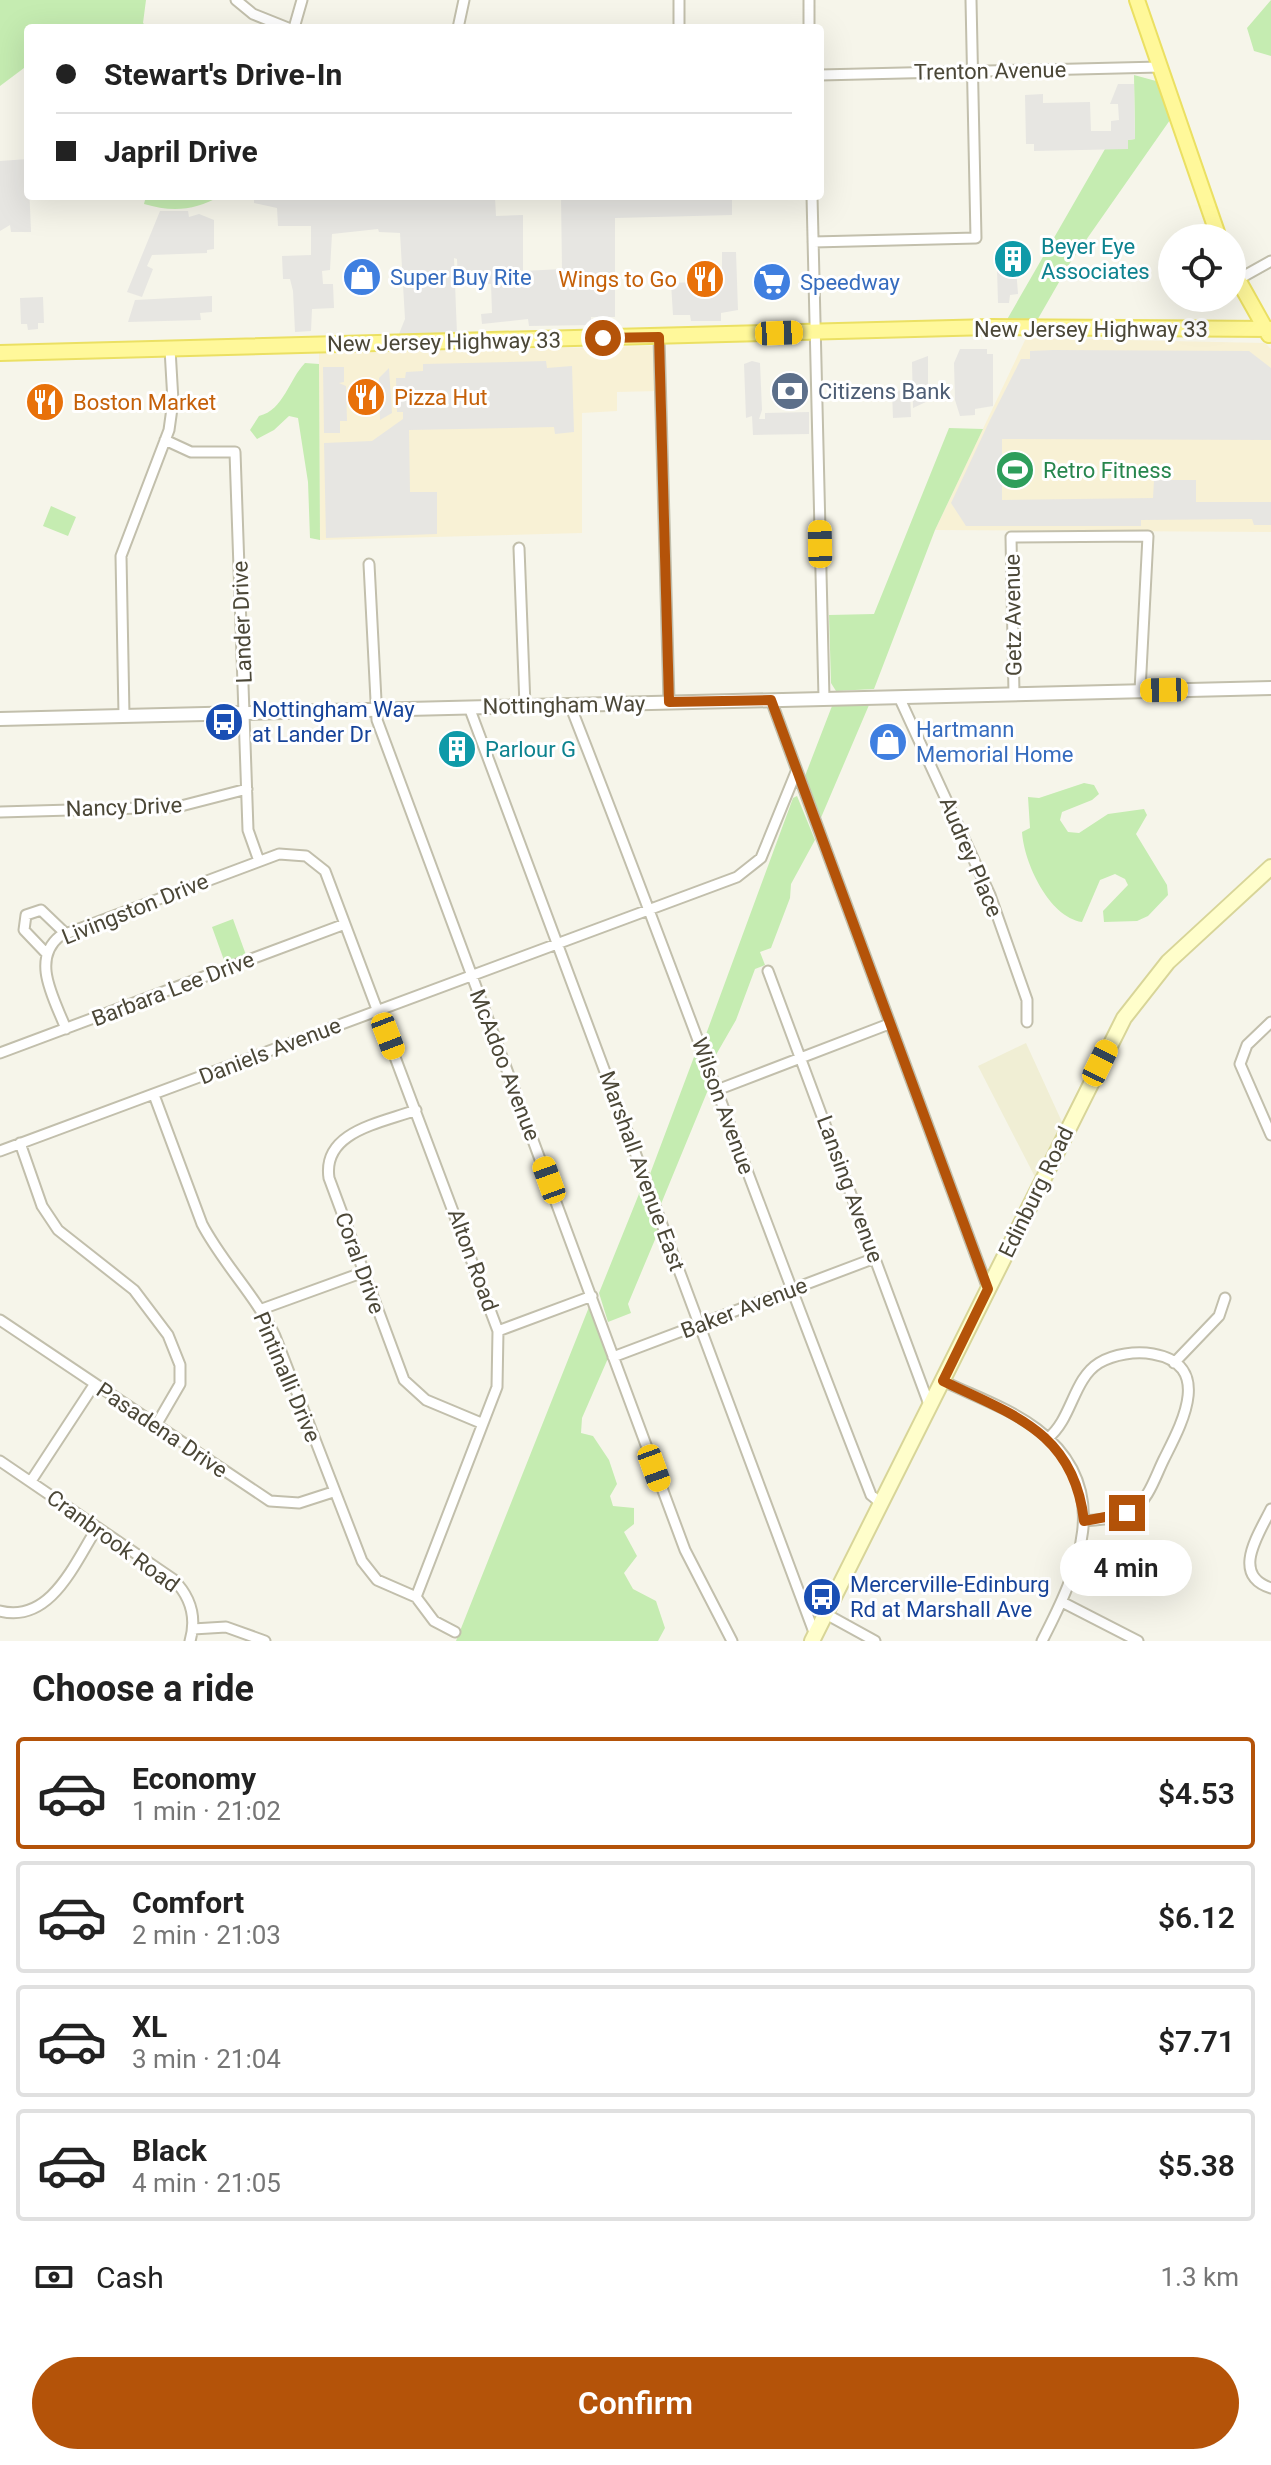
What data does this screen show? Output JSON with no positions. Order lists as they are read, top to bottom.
{
  "streets": {
    "main road": ["New Jersey Highway 33", "Edinburg Road"],
    "street": [
      "Trenton Avenue",
      "Getz Avenue",
      "Lander Drive",
      "Nottingham Way",
      "Nancy Drive",
      "Audrey Place",
      "Livingston Drive",
      "Barbara Lee Drive",
      "Daniels Avenue",
      "McAdoo Avenue",
      "Wilson Avenue",
      "Marshall Avenue East",
      "Lansing Avenue",
      "Alton Road",
      "Coral Drive",
      "Baker Avenue",
      "Pintinalli Drive",
      "Pasadena Drive",
      "Cranbrook Road"
    ]
  },
  "crossings": [
    ["Getz Avenue", "Nottingham Way"],
    ["Lander Drive", "Nottingham Way"],
    ["Lander Drive", "Nancy Drive"],
    ["Lander Drive", "Livingston Drive"],
    ["Nottingham Way", "Audrey Place"],
    ["Nottingham Way", "McAdoo Avenue"],
    ["Nottingham Way", "Wilson Avenue"],
    ["Nottingham Way", "Marshall Avenue East"],
    ["Livingston Drive", "Barbara Lee Drive"],
    ["Livingston Drive", "Alton Road"],
    ["Barbara Lee Drive", "Alton Road"],
    ["Daniels Avenue", "McAdoo Avenue"],
    ["Daniels Avenue", "Wilson Avenue"],
    ["Daniels Avenue", "Marshall Avenue East"],
    ["Daniels Avenue", "Alton Road"],
    ["Daniels Avenue", "Pintinalli Drive"],
    ["McAdoo Avenue", "Baker Avenue"],
    ["Wilson Avenue", "Edinburg Road"],
    ["Wilson Avenue", "Baker Avenue"],
    ["Marshall Avenue East", "Edinburg Road"],
    ["Marshall Avenue East", "Baker Avenue"],
    ["Lansing Avenue", "Edinburg Road"],
    ["Lansing Avenue", "Baker Avenue"],
    ["Alton Road", "Coral Drive"],
    ["Alton Road", "Pintinalli Drive"],
    ["Pintinalli Drive", "Pasadena Drive"]
  ],
  "places": {
    "building": ["Beyer Eye Associates", "Parlour G"],
    "shop": ["Super Buy Rite", "Hartmann Memorial Home"],
    "restaurant": ["Wings to Go", "Pizza Hut", "Boston Market"],
    "supermarket": ["Speedway"],
    "bank": ["Citizens Bank"],
    "sports": ["Retro Fitness"],
    "bus stop": ["Nottingham Way at Lander Dr", "Mercerville-Edinburg Rd at Marshall Ave"]
  },
  "page": {
    "banner": ["Stewart's Drive-In", "Japril Drive"],
    "bubble": "4 min",
    "heading": "Choose a ride",
    "list": [
      {
        "name": "Economy",
        "note": "1 min · 21:02",
        "value": "$4.53"
      },
      {
        "name": "Comfort",
        "note": "2 min · 21:03",
        "value": "$6.12"
      },
      {
        "name": "XL",
        "note": "3 min · 21:04",
        "value": "$7.71"
      },
      {
        "name": "Black",
        "note": "4 min · 21:05",
        "value": "$5.38"
      }
    ],
    "pay": ["Cash", "1.3 km"],
    "buttons": "Confirm"
  }
}
